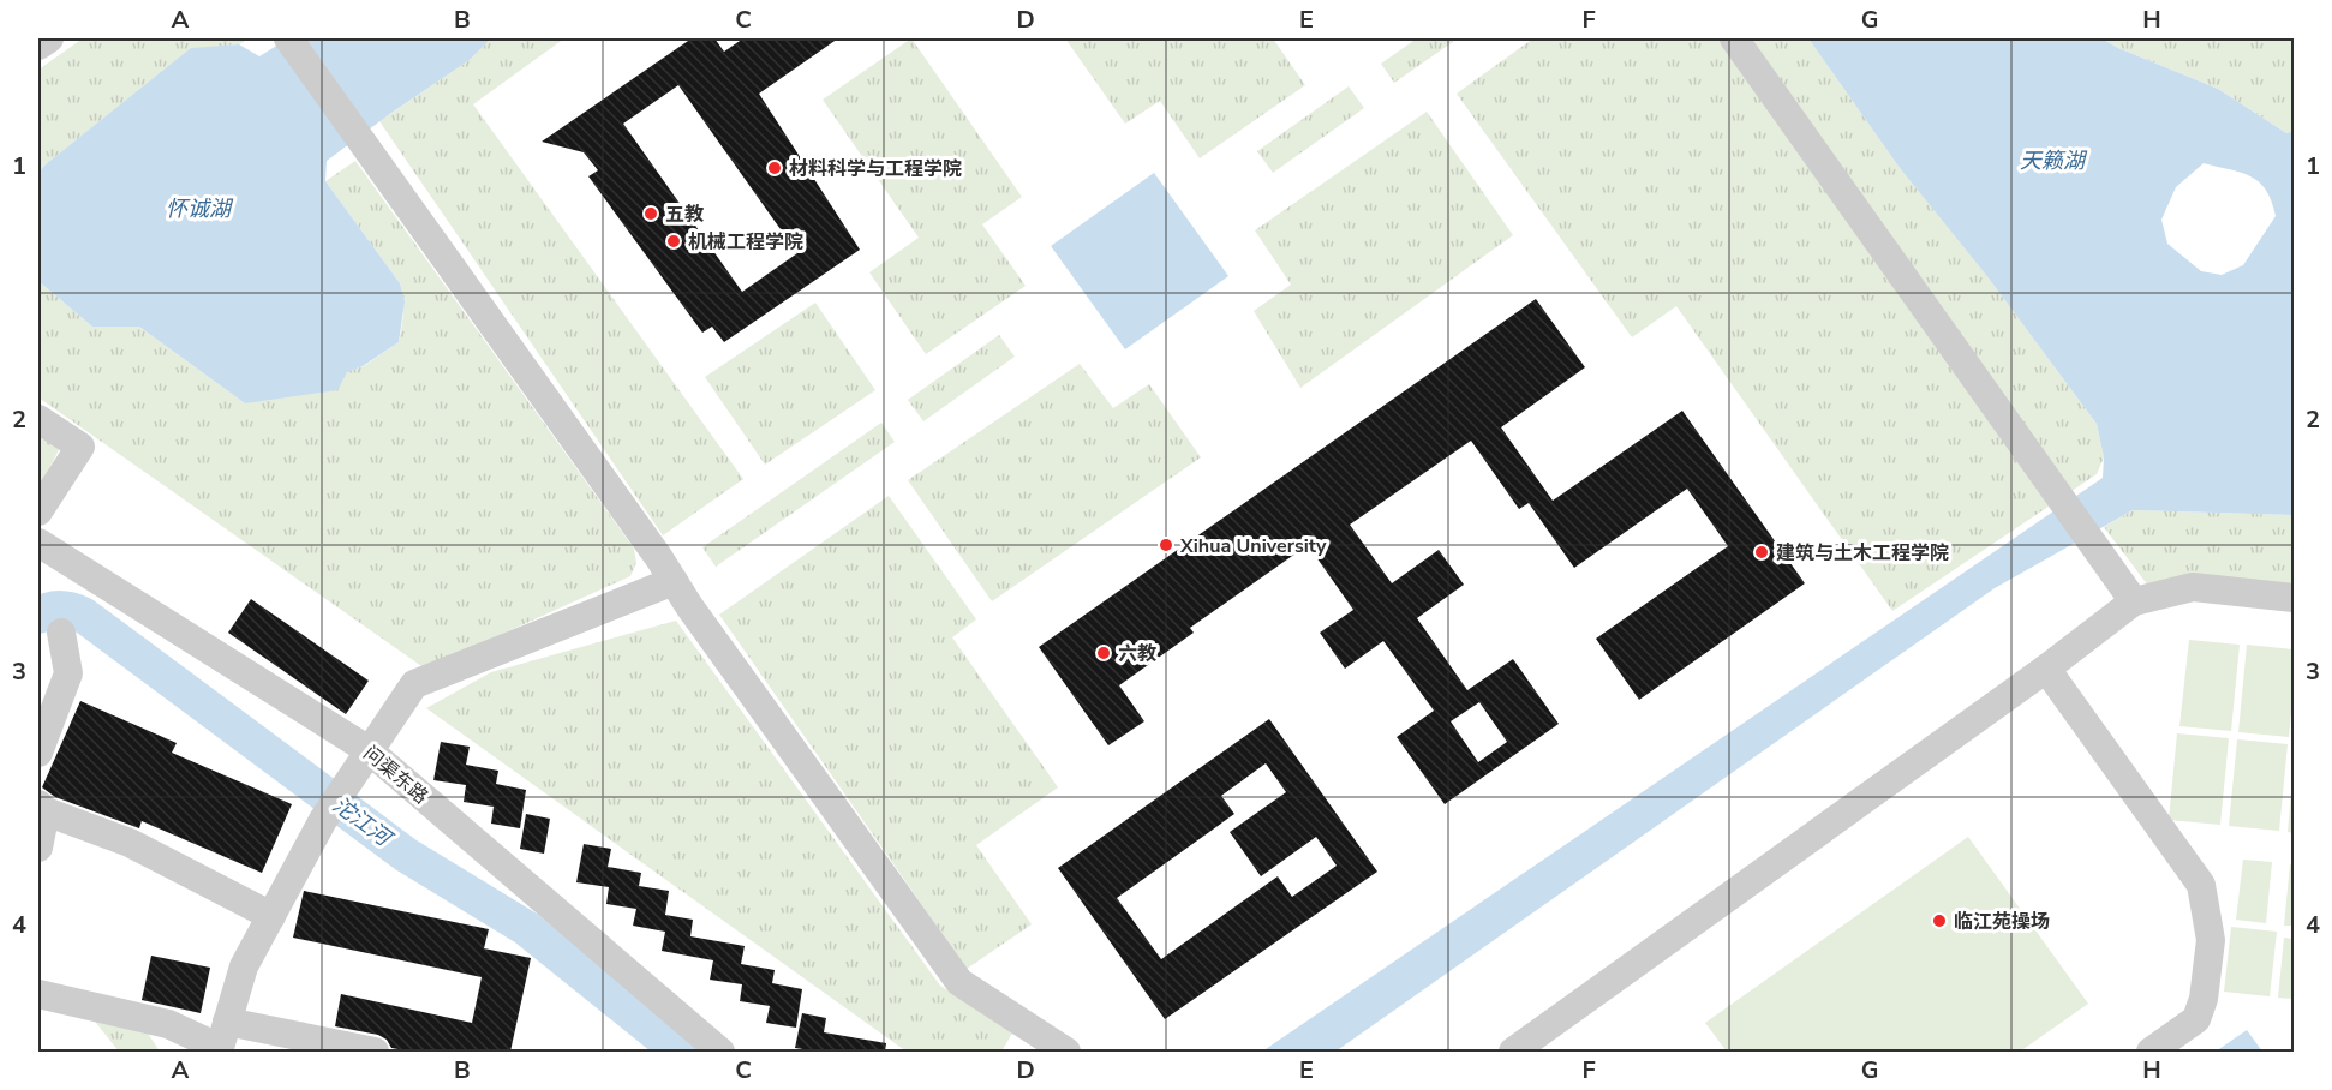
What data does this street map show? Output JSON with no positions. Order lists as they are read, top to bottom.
{
  "streets": {
    "street": ["问渠东路"]
  },
  "water": ["天籁湖", "怀诚湖", "沱江河"],
  "places": [
    "材料科学与工程学院",
    "五教",
    "机械工程学院",
    "Xihua University",
    "建筑与土木工程学院",
    "六教",
    "临江苑操场"
  ],
  "grid": {
    "columns": [
      "A",
      "B",
      "C",
      "D",
      "E",
      "F",
      "G",
      "H"
    ],
    "rows": [
      "1",
      "2",
      "3",
      "4"
    ]
  }
}
